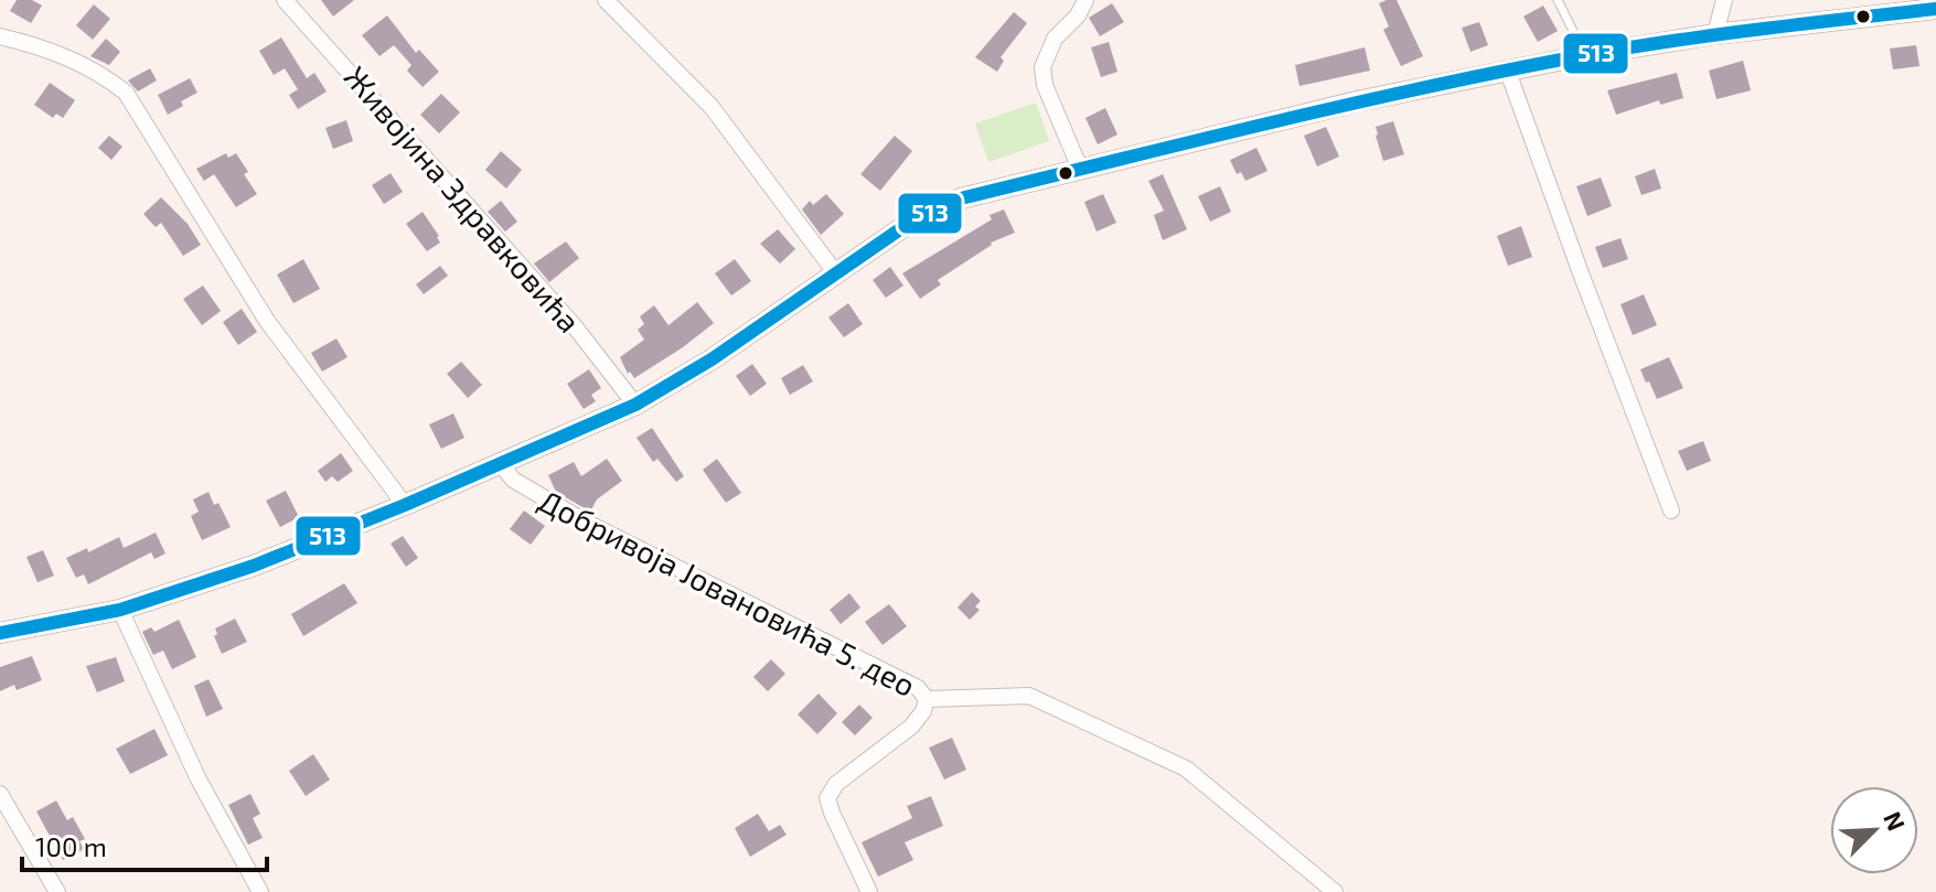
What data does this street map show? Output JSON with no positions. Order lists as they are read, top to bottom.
{
  "streets": {
    "street": ["Живојина Здравковића", "Добривоја Јовановића 5. део"]
  },
  "lines": ["transit line 513"],
  "scale_bar": "100 m",
  "north": "top right"
}
